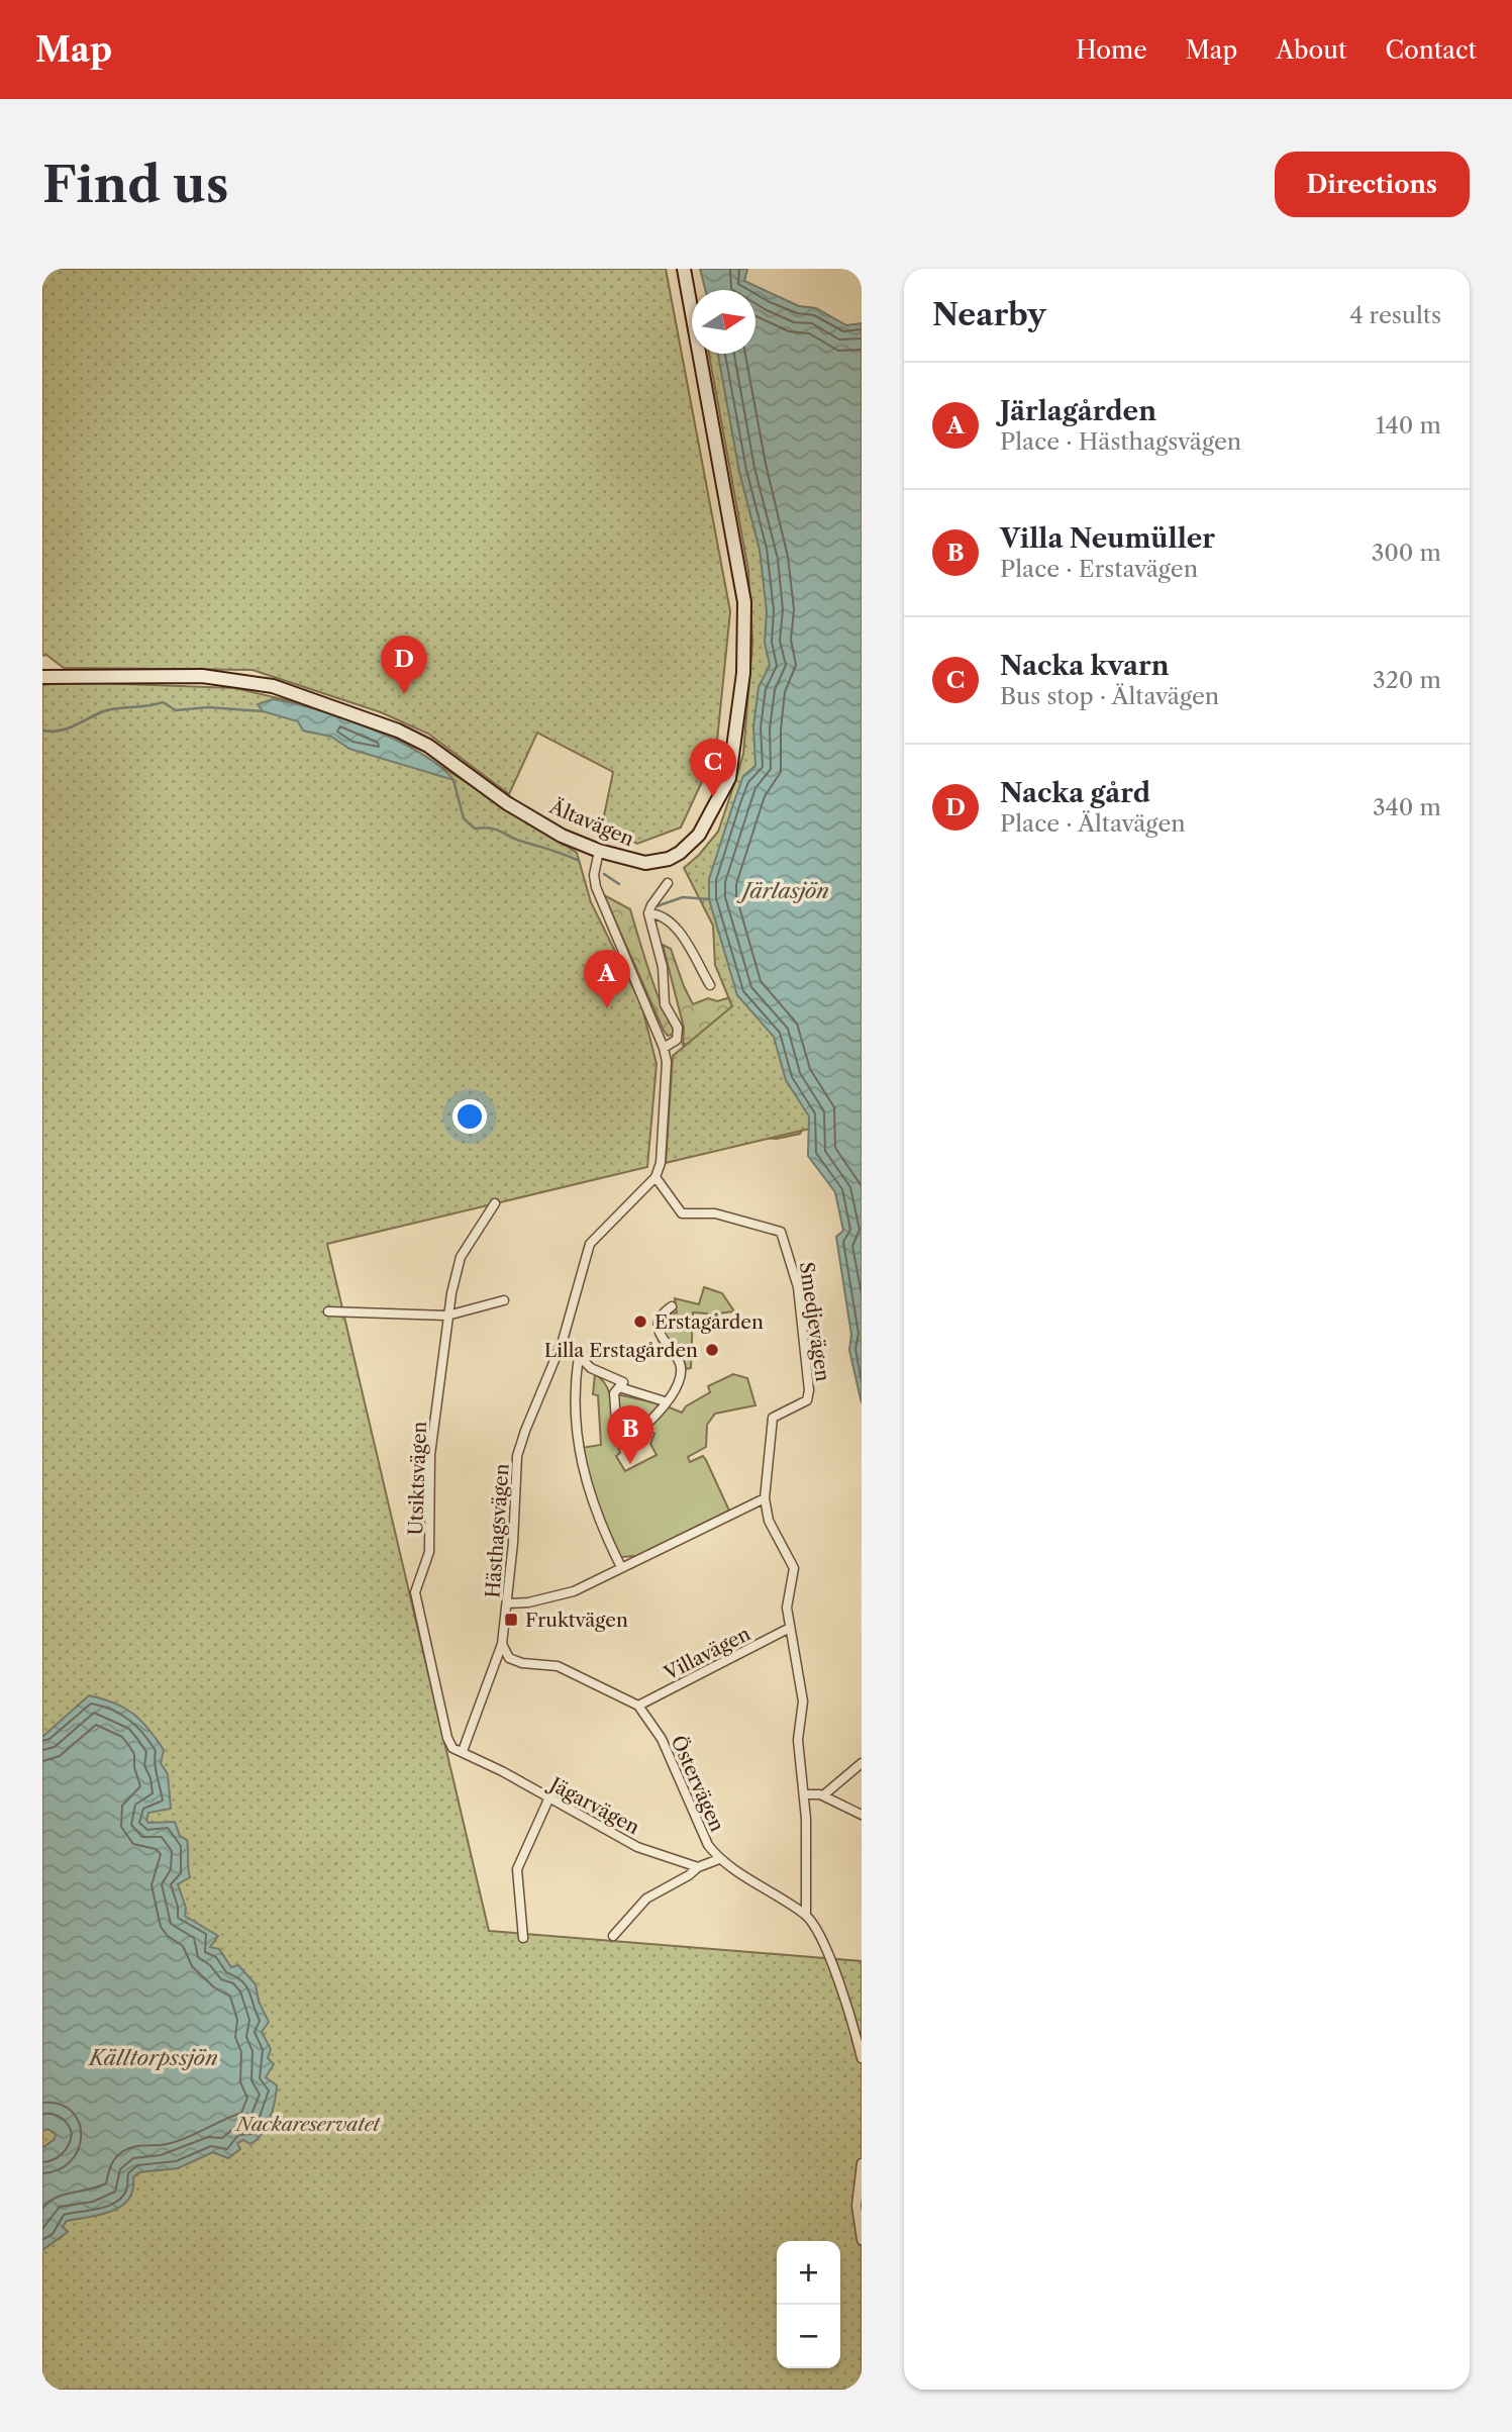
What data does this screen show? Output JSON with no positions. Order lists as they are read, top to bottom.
{
  "streets": {
    "main road": ["Ältavägen"],
    "street": [
      "Smedjevägen",
      "Utsiktsvägen",
      "Hästhagsvägen",
      "Villavägen",
      "Östervägen",
      "Jägarvägen"
    ]
  },
  "crossings": [
    ["Smedjevägen", "Hästhagsvägen"],
    ["Smedjevägen", "Villavägen"],
    ["Smedjevägen", "Östervägen"],
    ["Utsiktsvägen", "Hästhagsvägen"],
    ["Utsiktsvägen", "Jägarvägen"],
    ["Hästhagsvägen", "Östervägen"],
    ["Hästhagsvägen", "Jägarvägen"],
    ["Villavägen", "Östervägen"]
  ],
  "water": ["Järlasjön", "Källtorpssjön"],
  "parks": ["Nackareservatet"],
  "places": {
    "other": ["Erstagården", "Lilla Erstagården"],
    "transit": ["Fruktvägen"]
  },
  "north": "right",
  "page": {
    "header": "Map",
    "nav": [
      "Home",
      "Map",
      "About",
      "Contact"
    ],
    "buttons": "Directions",
    "title": "Find us",
    "heading": ["Nearby", "4 results"],
    "list": [
      {
        "mark": "A",
        "name": "Järlagården",
        "note": "Place · Hästhagsvägen",
        "value": "140 m"
      },
      {
        "mark": "B",
        "name": "Villa Neumüller",
        "note": "Place · Erstavägen",
        "value": "300 m"
      },
      {
        "mark": "C",
        "name": "Nacka kvarn",
        "note": "Bus stop · Ältavägen",
        "value": "320 m"
      },
      {
        "mark": "D",
        "name": "Nacka gård",
        "note": "Place · Ältavägen",
        "value": "340 m"
      }
    ],
    "pins": [
      "D",
      "C",
      "A",
      "B"
    ],
    "map_buttons": ["+", "−"]
  }
}
